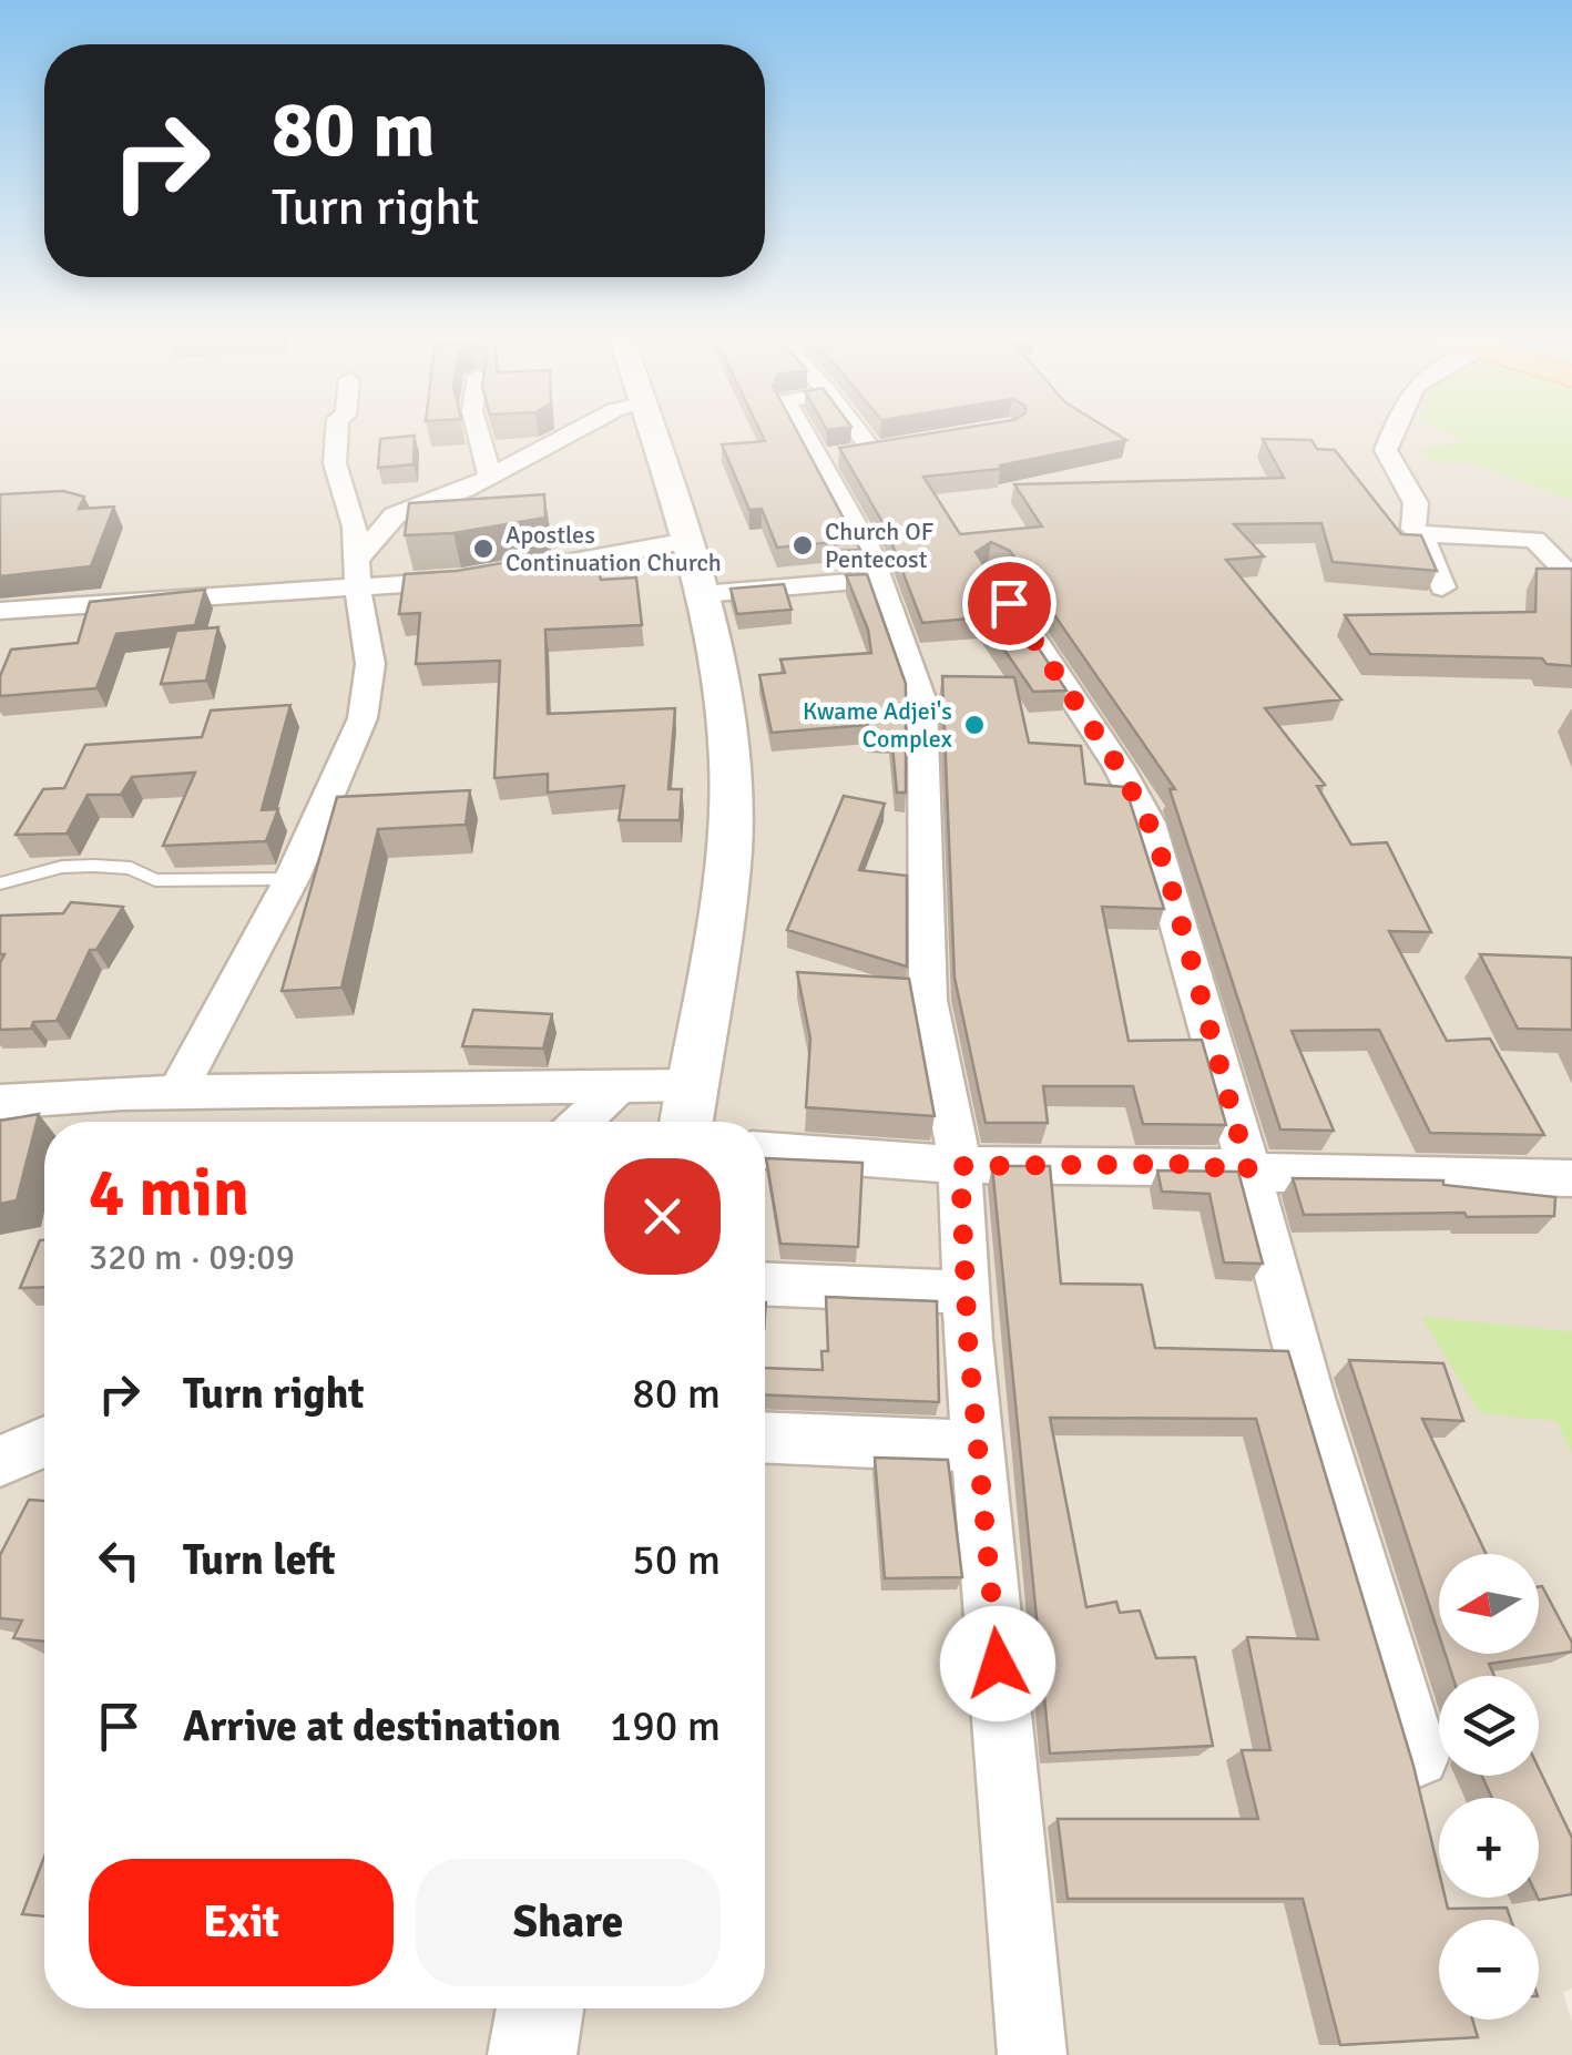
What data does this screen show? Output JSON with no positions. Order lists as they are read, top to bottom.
{
  "places": ["Church OF Pentecost", "Apostles Continuation Church", "Kwame Adjei's Complex"],
  "north": "left",
  "page": {
    "turn": ["80 m", "Turn right"],
    "heading": ["4 min", "320 m · 09:09"],
    "list": [
      {
        "name": "Turn right",
        "value": "80 m"
      },
      {
        "name": "Turn left",
        "value": "50 m"
      },
      {
        "name": "Arrive at destination",
        "value": "190 m"
      }
    ],
    "map_buttons": ["+", "−"],
    "buttons": ["Exit", "Share"]
  }
}
